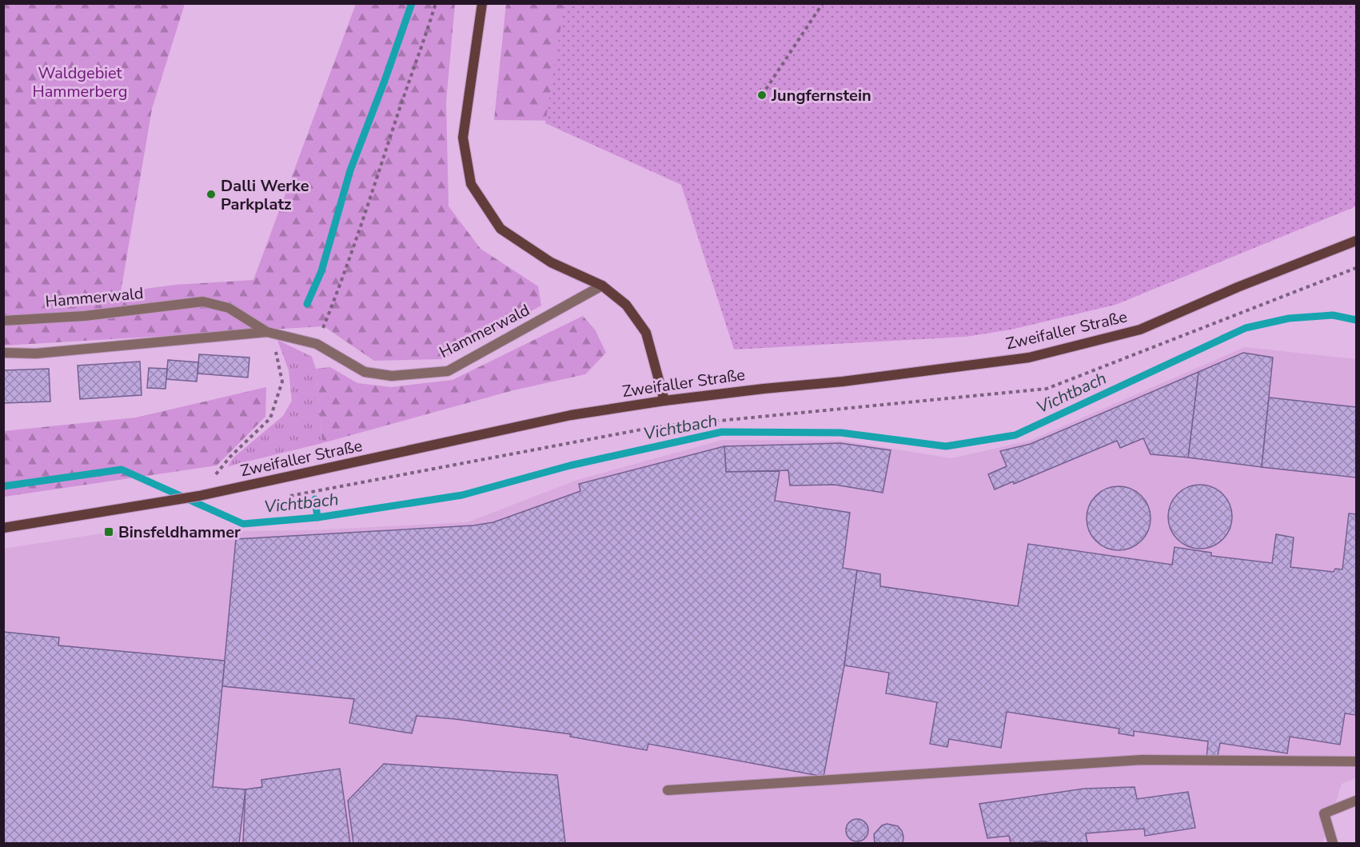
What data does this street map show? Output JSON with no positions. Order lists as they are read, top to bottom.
{
  "streets": {
    "main road": ["Zweifaller Straße"],
    "street": ["Hammerwald"]
  },
  "water": ["Vichtbach"],
  "parks": ["Waldgebiet Hammerberg"],
  "places": {
    "other": ["Jungfernstein", "Dalli Werke Parkplatz"],
    "transit": ["Binsfeldhammer"]
  }
}
